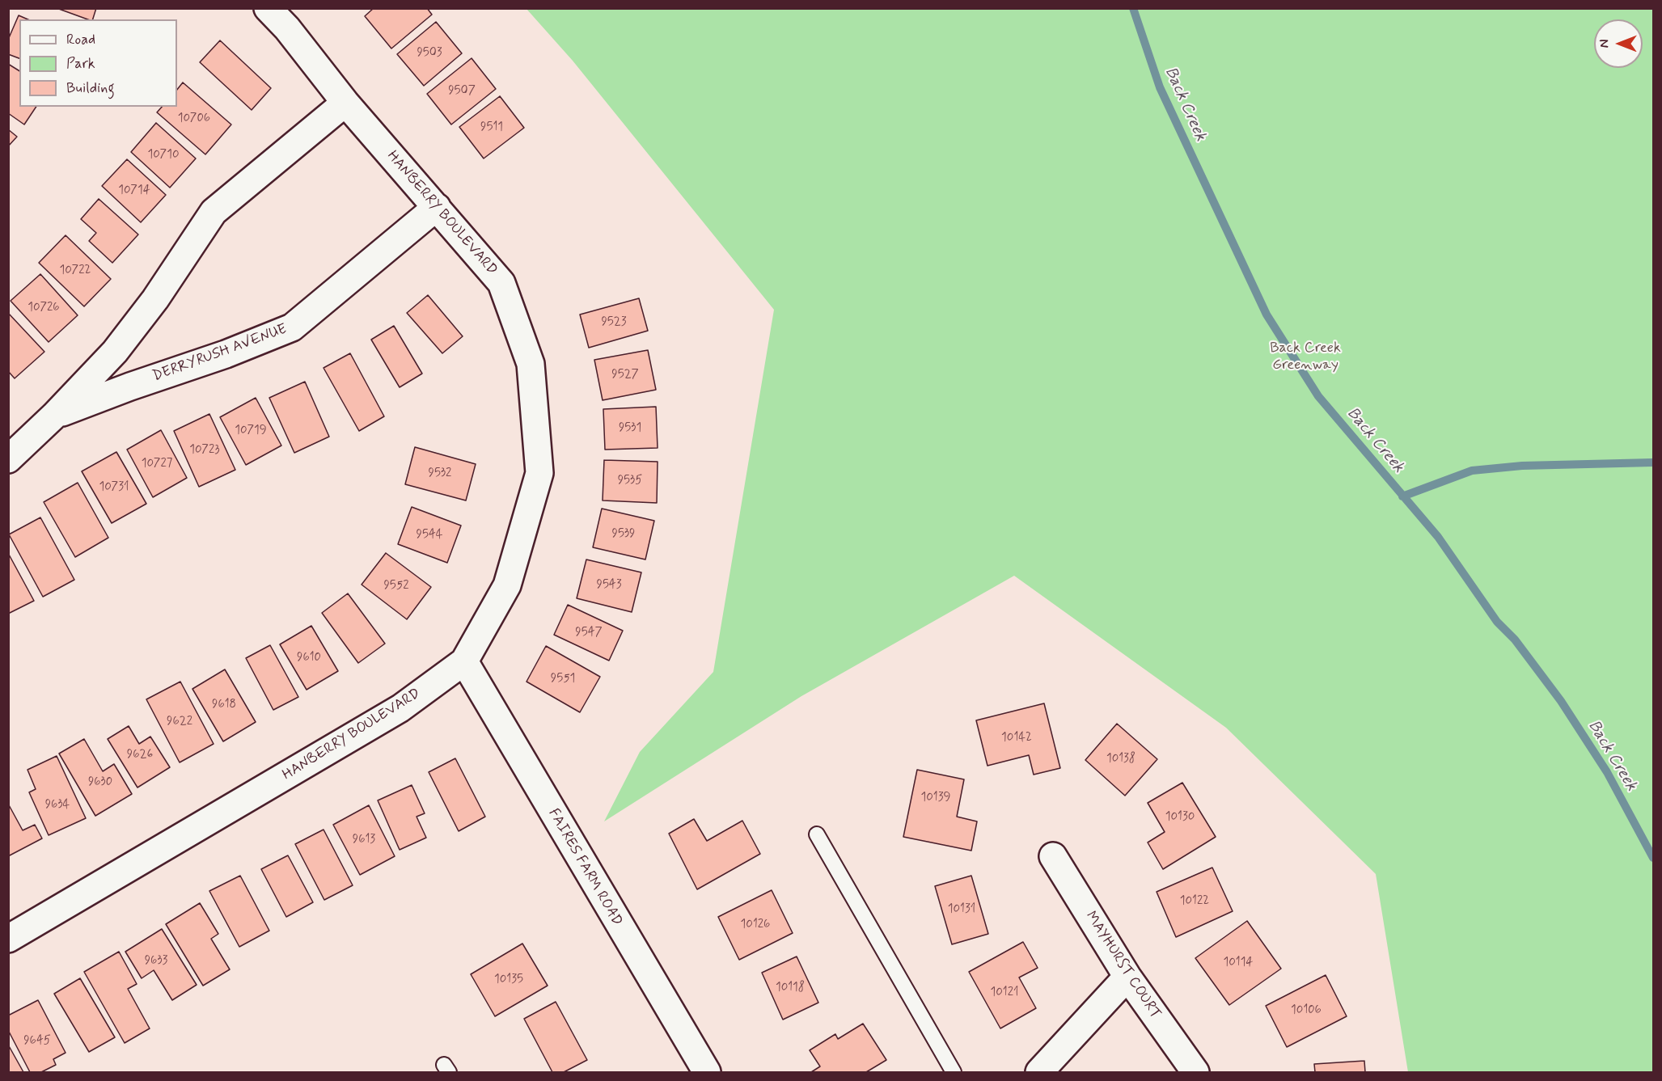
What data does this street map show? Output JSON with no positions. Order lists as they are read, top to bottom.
{
  "streets": {
    "street": [
      "HANBERRY BOULEVARD",
      "DERRYRUSH AVENUE",
      "FAIRES FARM ROAD",
      "MAYHURST COURT"
    ]
  },
  "crossings": [
    ["HANBERRY BOULEVARD", "DERRYRUSH AVENUE"],
    ["HANBERRY BOULEVARD", "FAIRES FARM ROAD"]
  ],
  "water": ["Back Creek"],
  "parks": ["Back Creek Greenway"],
  "house_numbers": [
    "9503",
    "9507",
    "10706",
    "9511",
    "10710",
    "10714",
    "10722",
    "10726",
    "9523",
    "9527",
    "9531",
    "10719",
    "10723",
    "10727",
    "9532",
    "9535",
    "10731",
    "9539",
    "9544",
    "9543",
    "9552",
    "9547",
    "9610",
    "9551",
    "9618",
    "9622",
    "10142",
    "9626",
    "10138",
    "9630",
    "10139",
    "9634",
    "10130",
    "9613",
    "10122",
    "10131",
    "10126",
    "9633",
    "10114",
    "10135",
    "10118",
    "10121",
    "10106",
    "9645"
  ],
  "legend": ["Road", "Park", "Building"],
  "north": "left"
}
